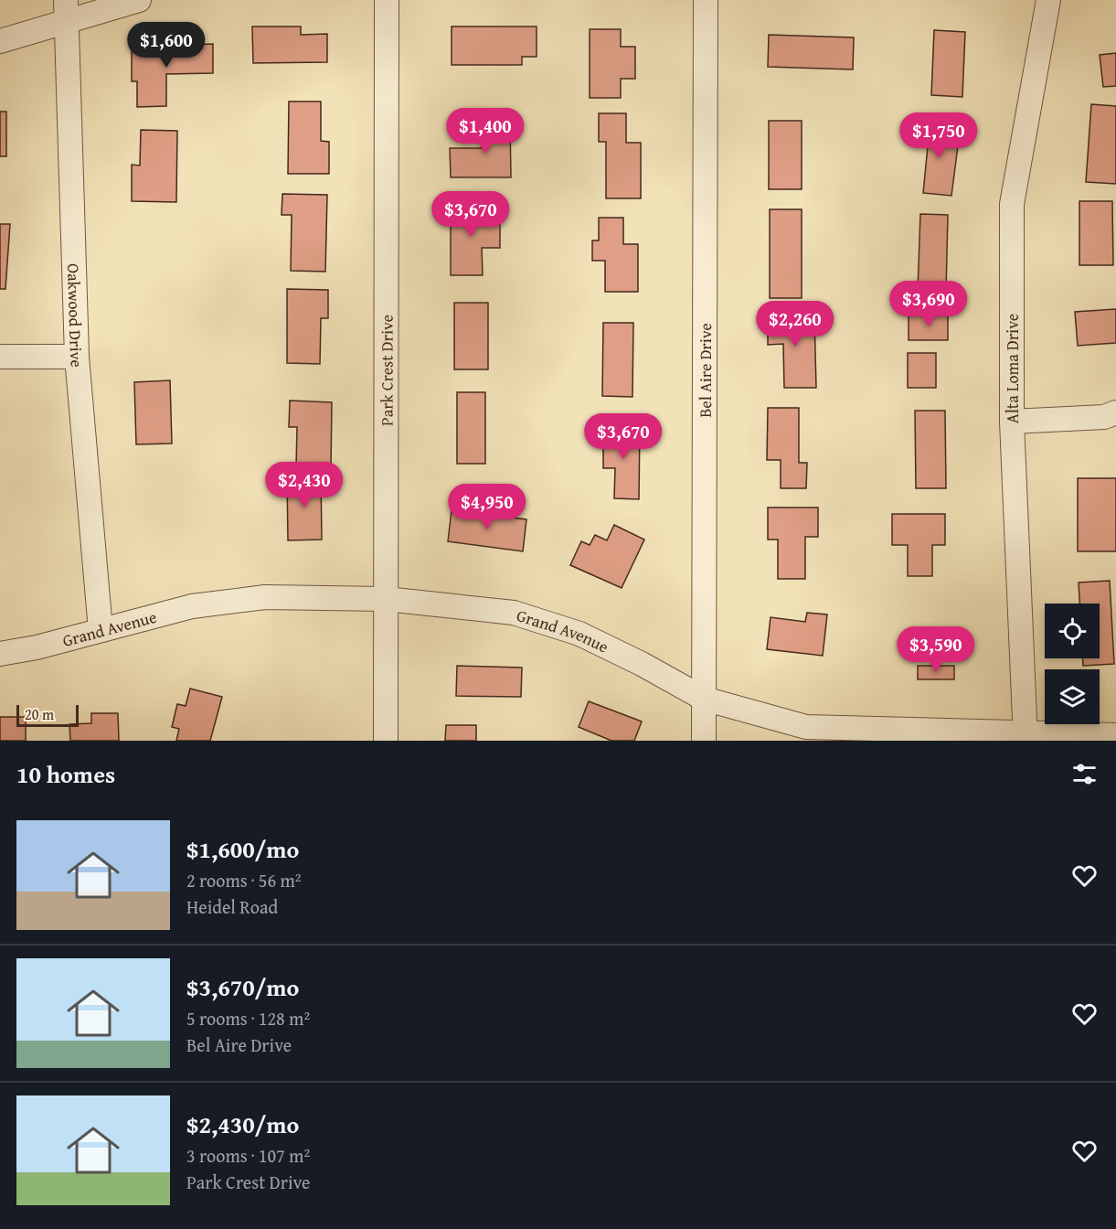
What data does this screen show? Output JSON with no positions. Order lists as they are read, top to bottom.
{
  "streets": {
    "street": [
      "Oakwood Drive",
      "Alta Loma Drive",
      "Park Crest Drive",
      "Bel Aire Drive",
      "Grand Avenue"
    ]
  },
  "crossings": [
    ["Oakwood Drive", "Grand Avenue"],
    ["Alta Loma Drive", "Grand Avenue"],
    ["Park Crest Drive", "Grand Avenue"],
    ["Bel Aire Drive", "Grand Avenue"]
  ],
  "scale_bar": "20 m",
  "page": {
    "price": [
      "$1,600",
      "$1,400",
      "$1,750",
      "$3,670",
      "$3,690",
      "$2,260",
      "$3,670",
      "$2,430",
      "$4,950",
      "$3,590"
    ],
    "scale": "20 m",
    "heading": "10 homes",
    "list": [
      {
        "name": "$1,600/mo",
        "note": "2 rooms · 56 m² · Heidel Road"
      },
      {
        "name": "$3,670/mo",
        "note": "5 rooms · 128 m² · Bel Aire Drive"
      },
      {
        "name": "$2,430/mo",
        "note": "3 rooms · 107 m² · Park Crest Drive"
      }
    ]
  }
}
